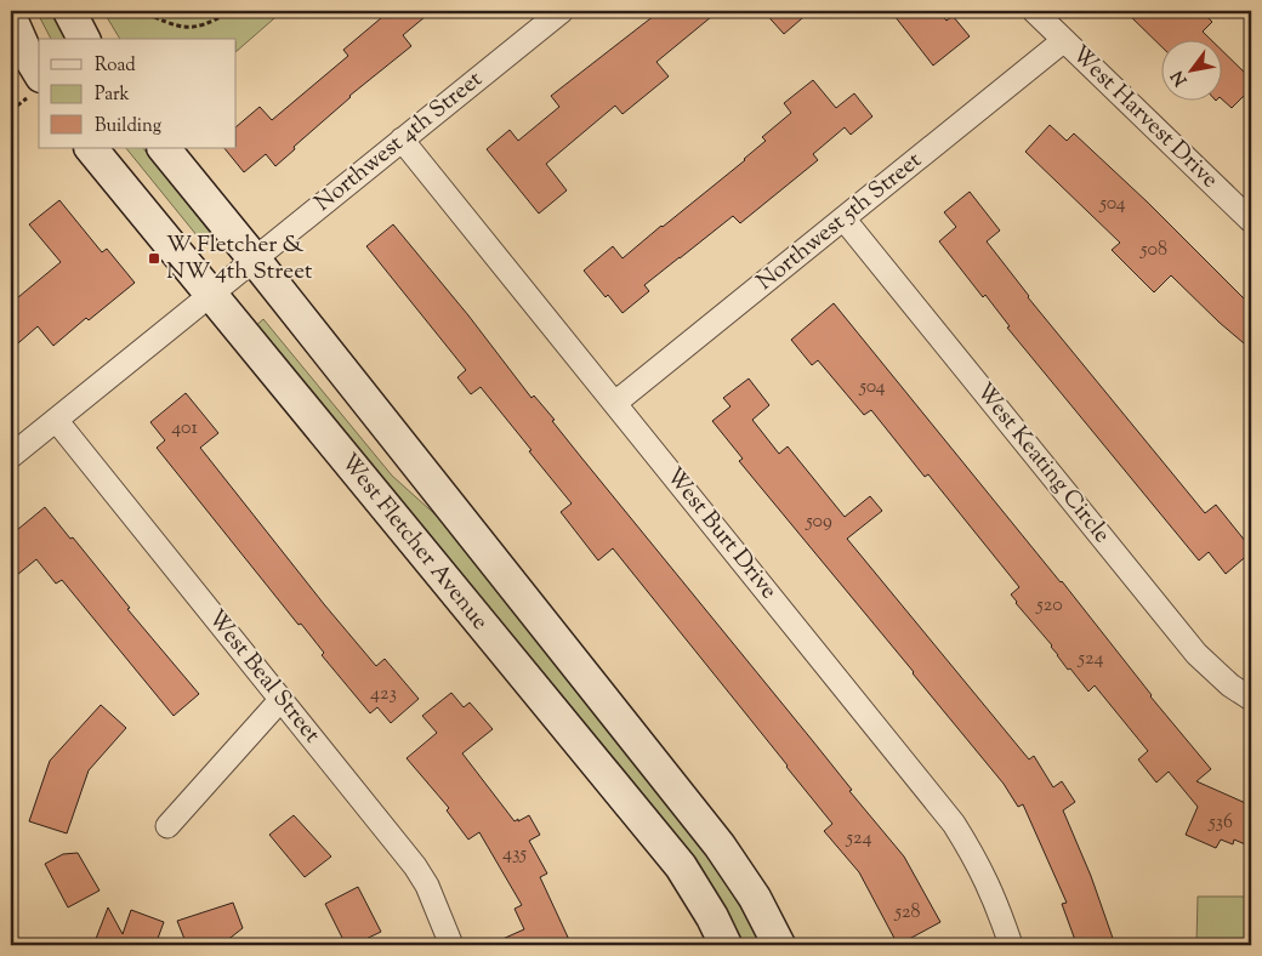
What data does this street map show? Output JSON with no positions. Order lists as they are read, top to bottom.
{
  "streets": {
    "main road": ["West Fletcher Avenue"],
    "street": [
      "West Harvest Drive",
      "Northwest 4th Street",
      "Northwest 5th Street",
      "West Keating Circle",
      "West Burt Drive",
      "West Beal Street"
    ]
  },
  "crossings": [
    ["West Harvest Drive", "Northwest 5th Street"],
    ["Northwest 4th Street", "West Burt Drive"],
    ["Northwest 4th Street", "West Fletcher Avenue"],
    ["Northwest 4th Street", "West Beal Street"],
    ["Northwest 5th Street", "West Keating Circle"],
    ["Northwest 5th Street", "West Burt Drive"]
  ],
  "places": {
    "transit": ["W Fletcher & NW 4th Street"]
  },
  "house_numbers": [
    "504",
    "508",
    "504",
    "401",
    "509",
    "520",
    "524",
    "423",
    "536",
    "524",
    "435",
    "528"
  ],
  "legend": ["Road", "Park", "Building"],
  "north": "bottom left"
}
